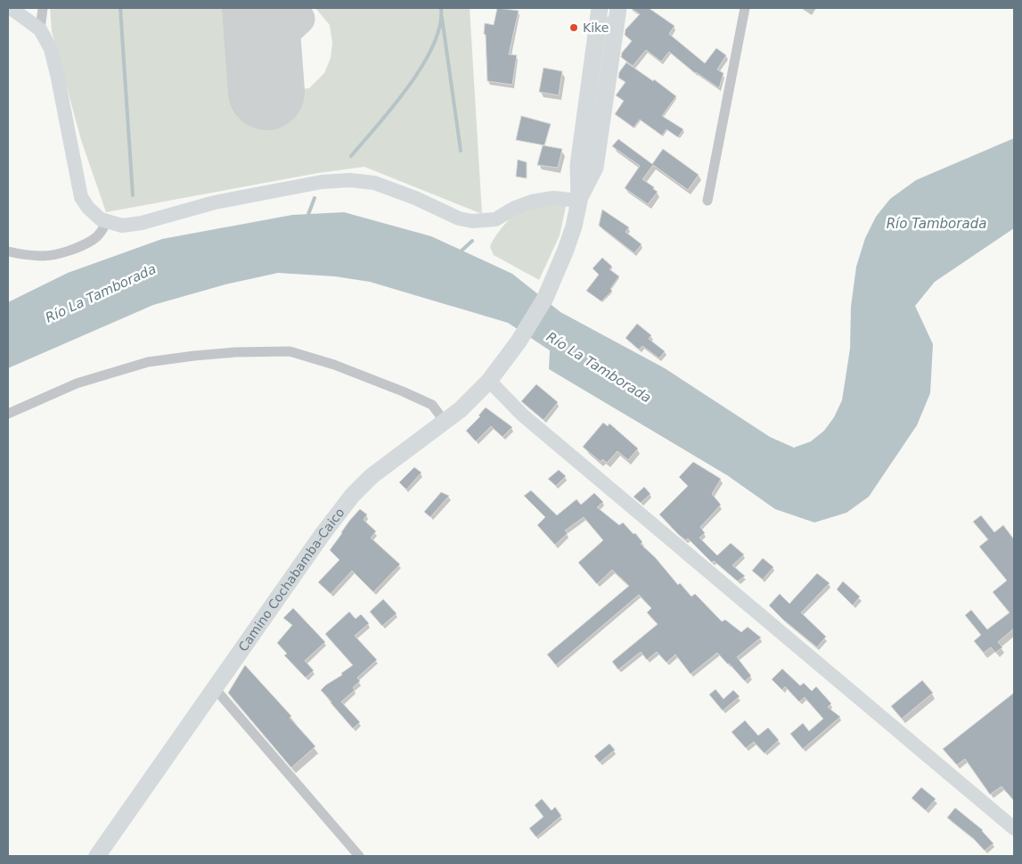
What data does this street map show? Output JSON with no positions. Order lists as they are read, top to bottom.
{
  "streets": {
    "main road": ["Camino Cochabamba-Caico"]
  },
  "water": ["Río Tamborada", "Río La Tamborada"],
  "places": ["Kike"]
}
